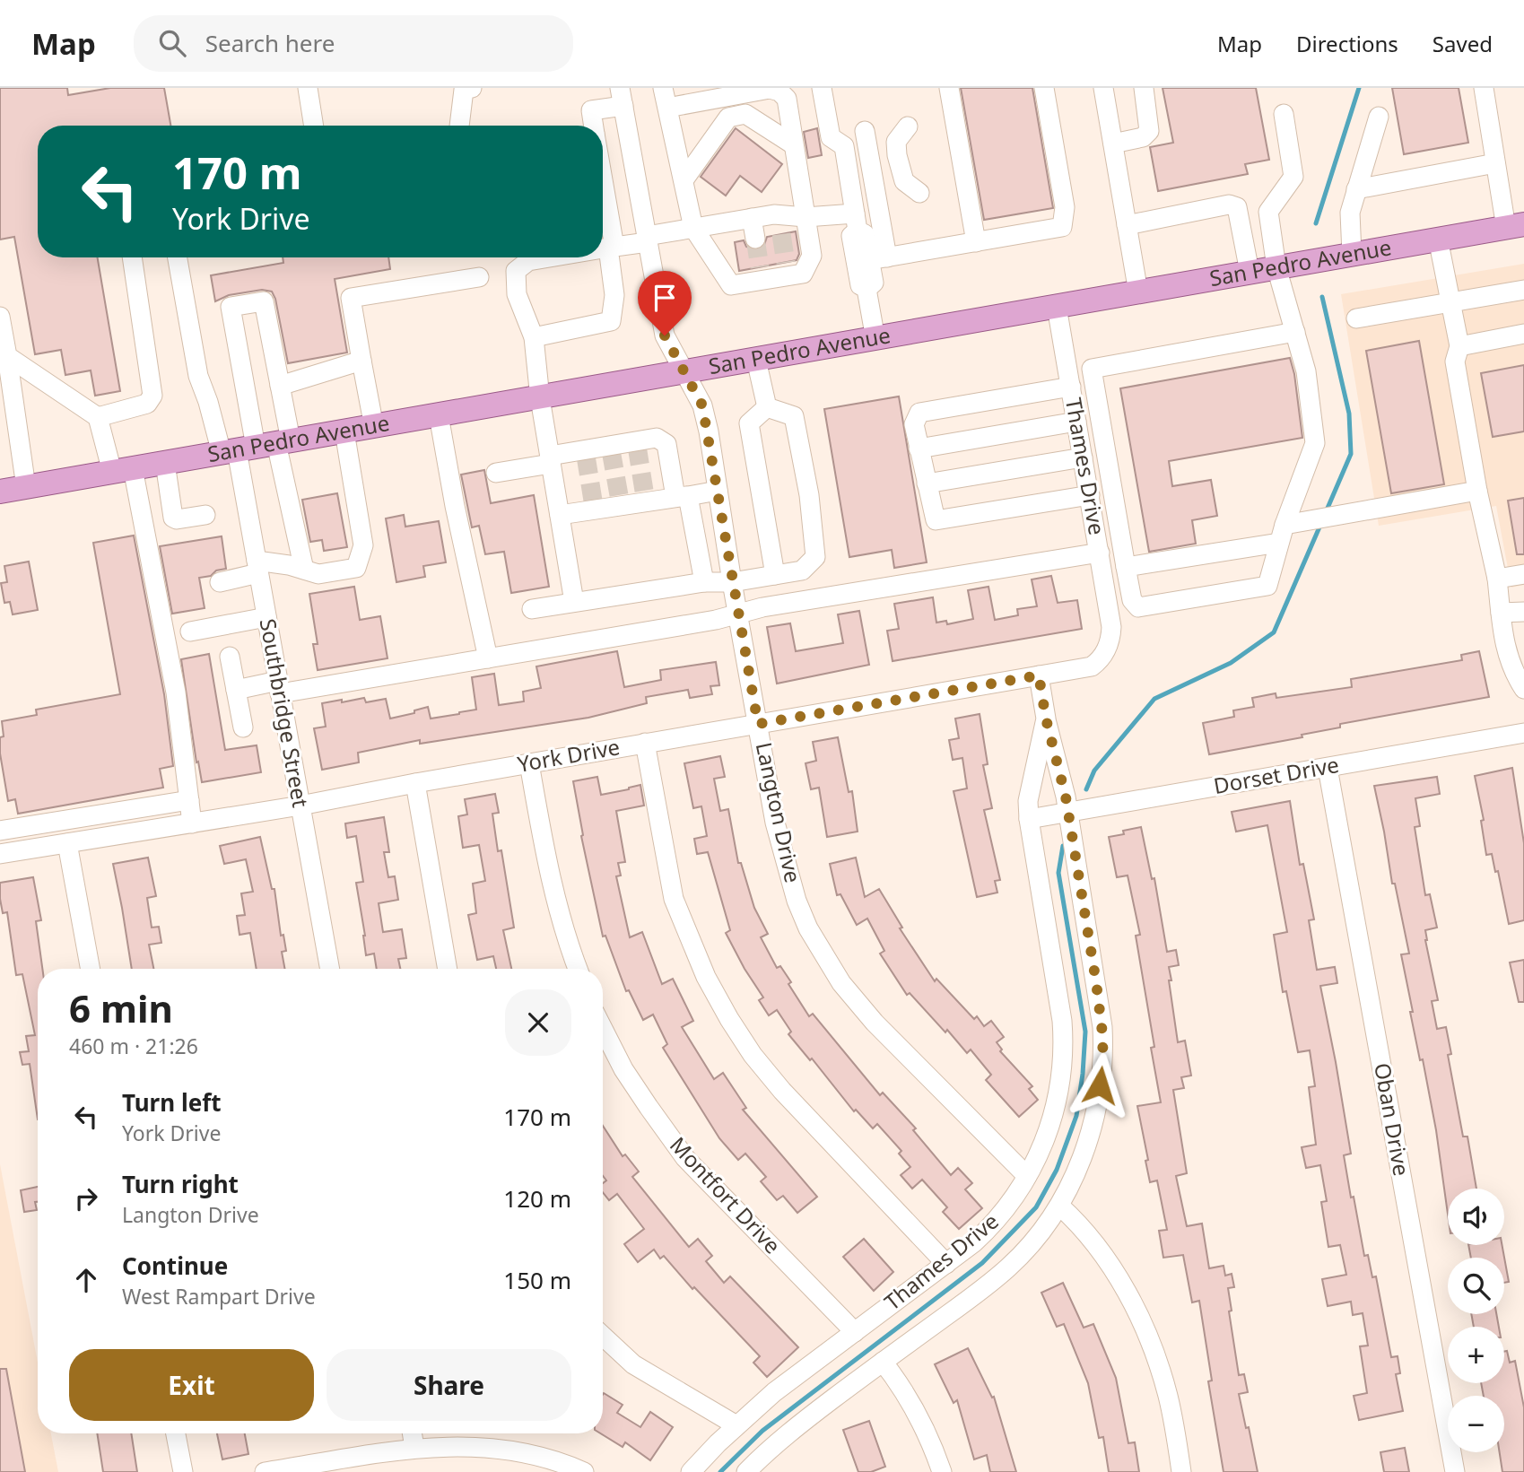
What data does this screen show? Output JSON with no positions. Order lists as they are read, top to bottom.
{
  "streets": {
    "main road": ["San Pedro Avenue"],
    "street": [
      "Thames Drive",
      "Southbridge Street",
      "York Drive",
      "Dorset Drive",
      "Langton Drive",
      "Oban Drive",
      "Montfort Drive"
    ]
  },
  "crossings": [
    ["San Pedro Avenue", "Thames Drive"],
    ["San Pedro Avenue", "Southbridge Street"],
    ["San Pedro Avenue", "Langton Drive"],
    ["Thames Drive", "York Drive"],
    ["Thames Drive", "Dorset Drive"],
    ["Thames Drive", "Langton Drive"],
    ["Thames Drive", "Montfort Drive"],
    ["Southbridge Street", "York Drive"],
    ["York Drive", "Langton Drive"],
    ["Dorset Drive", "Oban Drive"]
  ],
  "page": {
    "header": "Map",
    "search": "Search here",
    "nav": ["Map", "Directions", "Saved"],
    "turn": ["170 m", "York Drive"],
    "heading": ["6 min", "460 m · 21:26"],
    "list": [
      {
        "name": "Turn left",
        "note": "York Drive",
        "value": "170 m"
      },
      {
        "name": "Turn right",
        "note": "Langton Drive",
        "value": "120 m"
      },
      {
        "name": "Continue",
        "note": "West Rampart Drive",
        "value": "150 m"
      }
    ],
    "map_buttons": ["+", "−"],
    "buttons": ["Exit", "Share"]
  }
}
